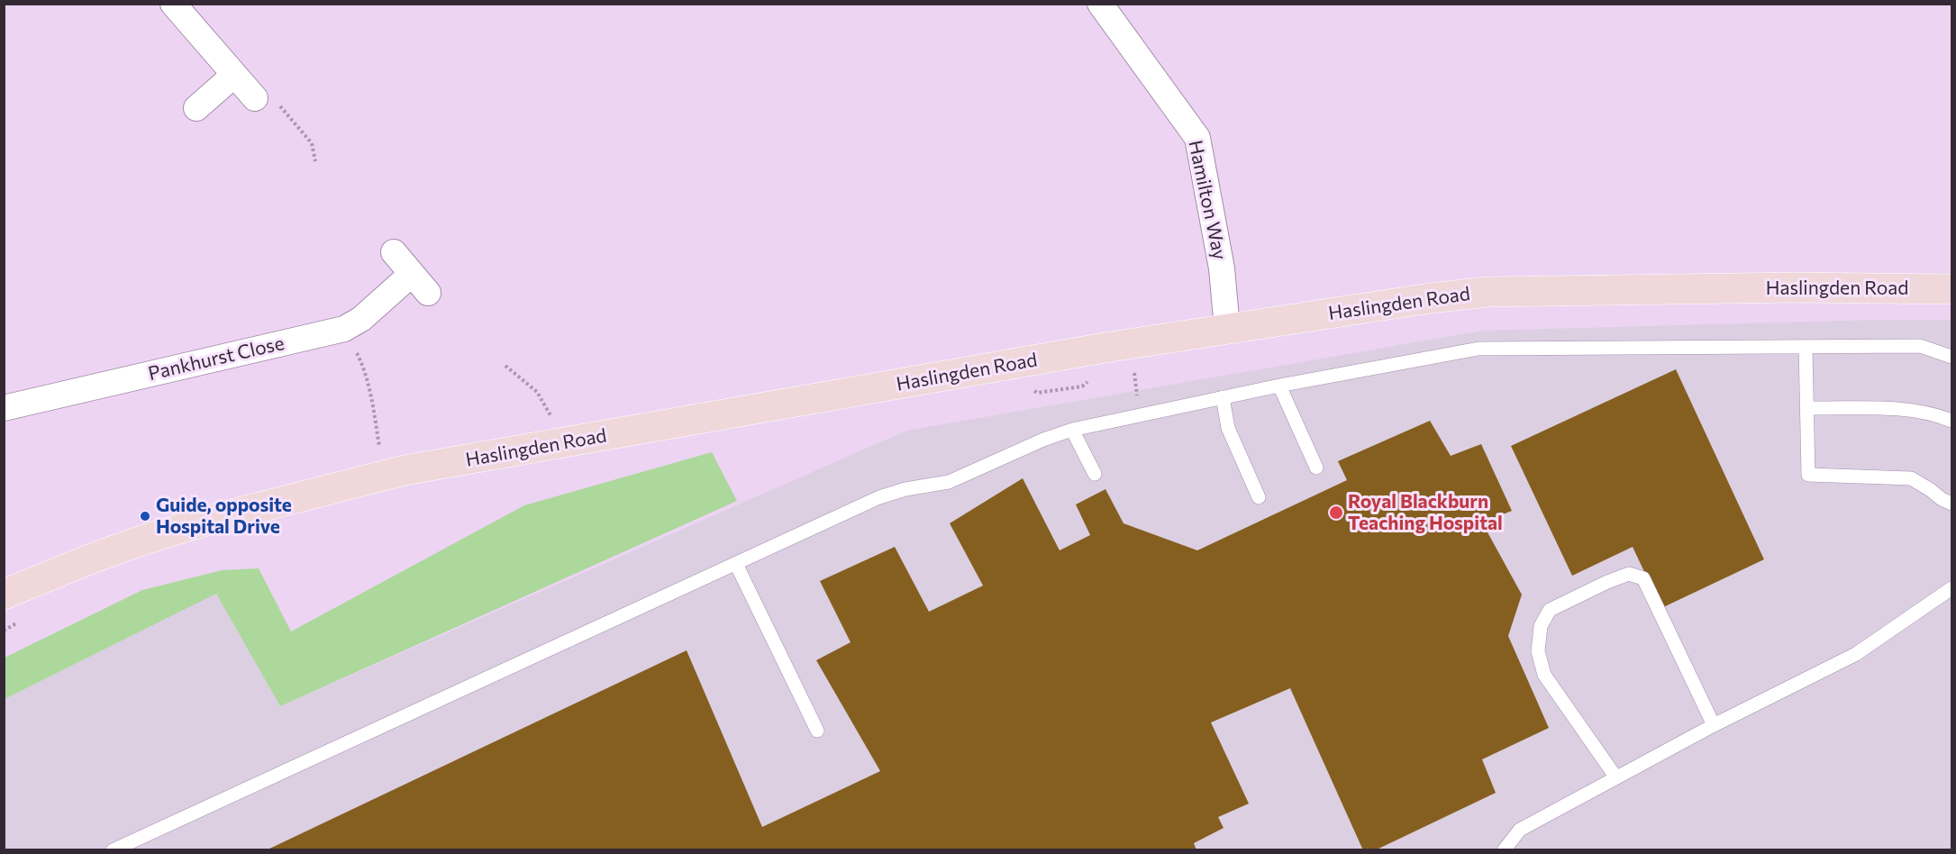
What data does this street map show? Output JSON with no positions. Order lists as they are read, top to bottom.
{
  "streets": {
    "highway": ["Haslingden Road"],
    "street": ["Hamilton Way", "Pankhurst Close"]
  },
  "crossings": [
    ["Hamilton Way", "Haslingden Road"]
  ],
  "places": ["Royal Blackburn Teaching Hospital", "Guide, opposite Hospital Drive"]
}
